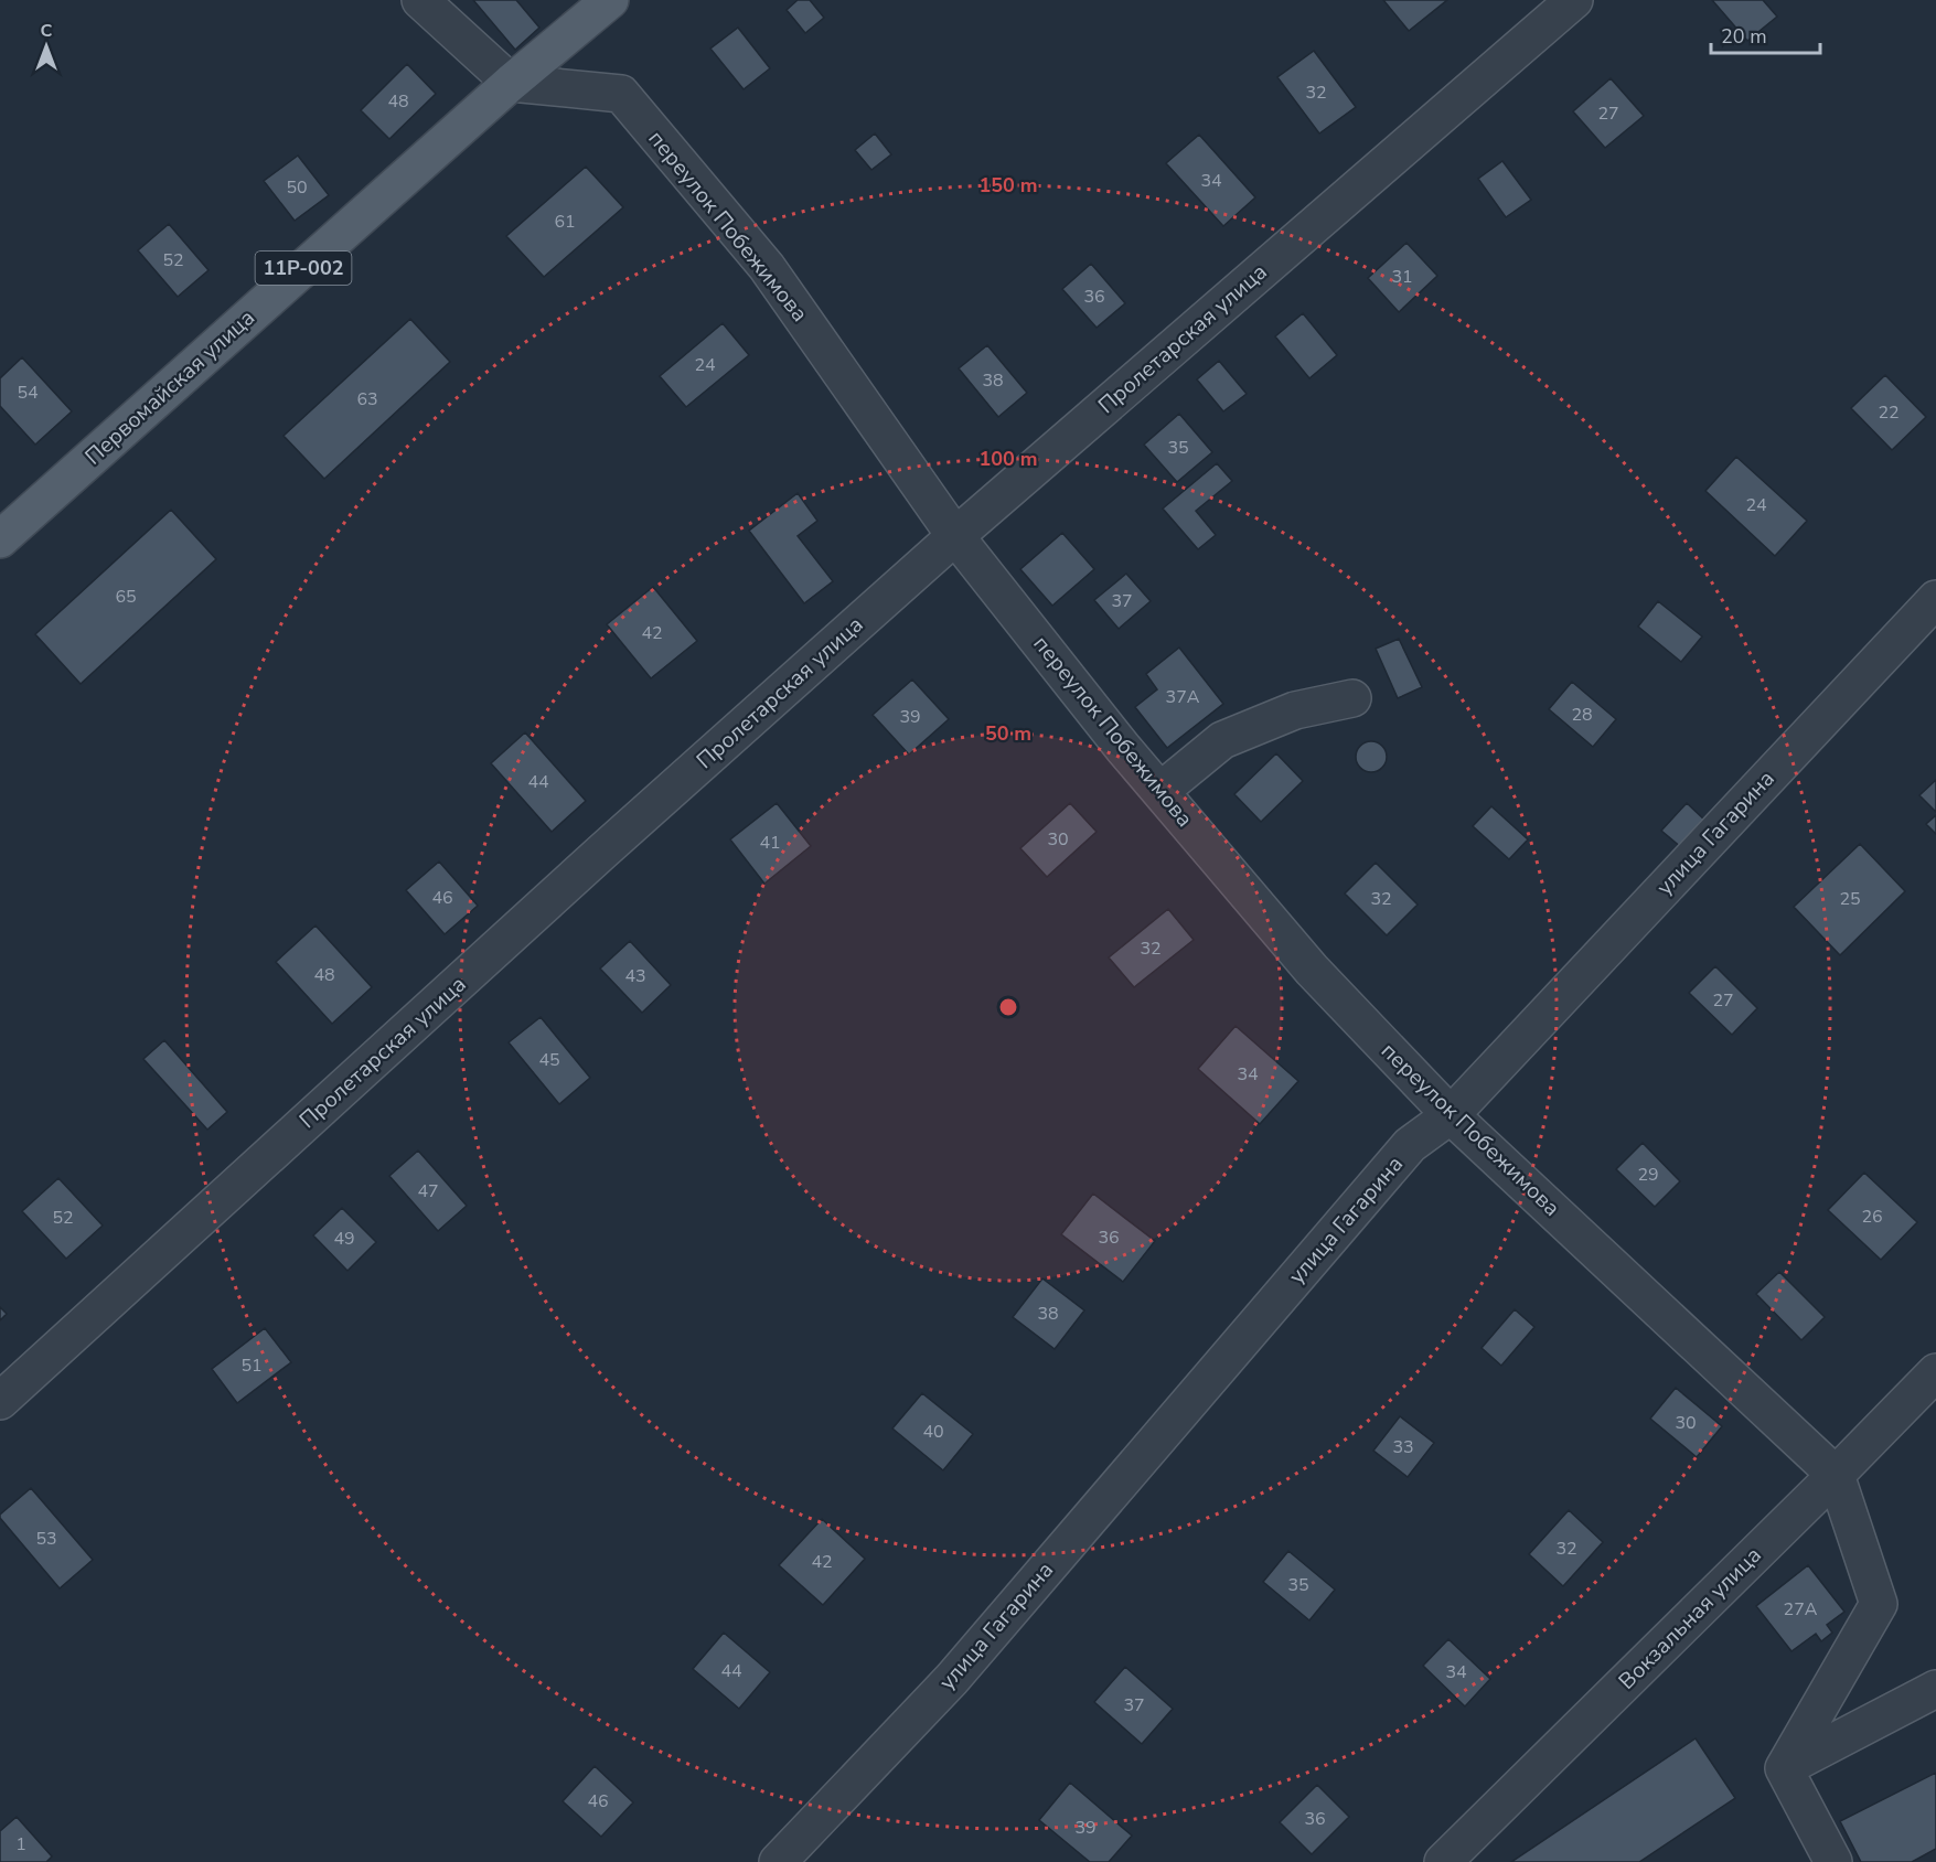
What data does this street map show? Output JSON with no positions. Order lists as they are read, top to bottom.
{
  "streets": {
    "main road": ["11Р-002", "Первомайская улица"],
    "street": [
      "переулок Побежимова",
      "Пролетарская улица",
      "улица Гагарина",
      "Вокзальная улица"
    ]
  },
  "crossings": [
    ["переулок Побежимова", "Пролетарская улица"],
    ["переулок Побежимова", "Первомайская улица"],
    ["переулок Побежимова", "улица Гагарина"],
    ["переулок Побежимова", "Вокзальная улица"]
  ],
  "house_numbers": [
    "32",
    "48",
    "27",
    "34",
    "50",
    "61",
    "52",
    "31",
    "36",
    "24",
    "38",
    "54",
    "63",
    "22",
    "35",
    "24",
    "65",
    "37",
    "42",
    "37А",
    "28",
    "39",
    "44",
    "30",
    "41",
    "46",
    "32",
    "25",
    "32",
    "48",
    "43",
    "27",
    "45",
    "34",
    "29",
    "47",
    "26",
    "52",
    "36",
    "49",
    "38",
    "51",
    "30",
    "40",
    "33",
    "53",
    "32",
    "42",
    "35",
    "27А",
    "44",
    "34",
    "37",
    "46",
    "36",
    "39",
    "1"
  ],
  "scale_bar": "20 m",
  "north": "top",
  "rings": ["150 m", "100 m", "50 m"]
}
